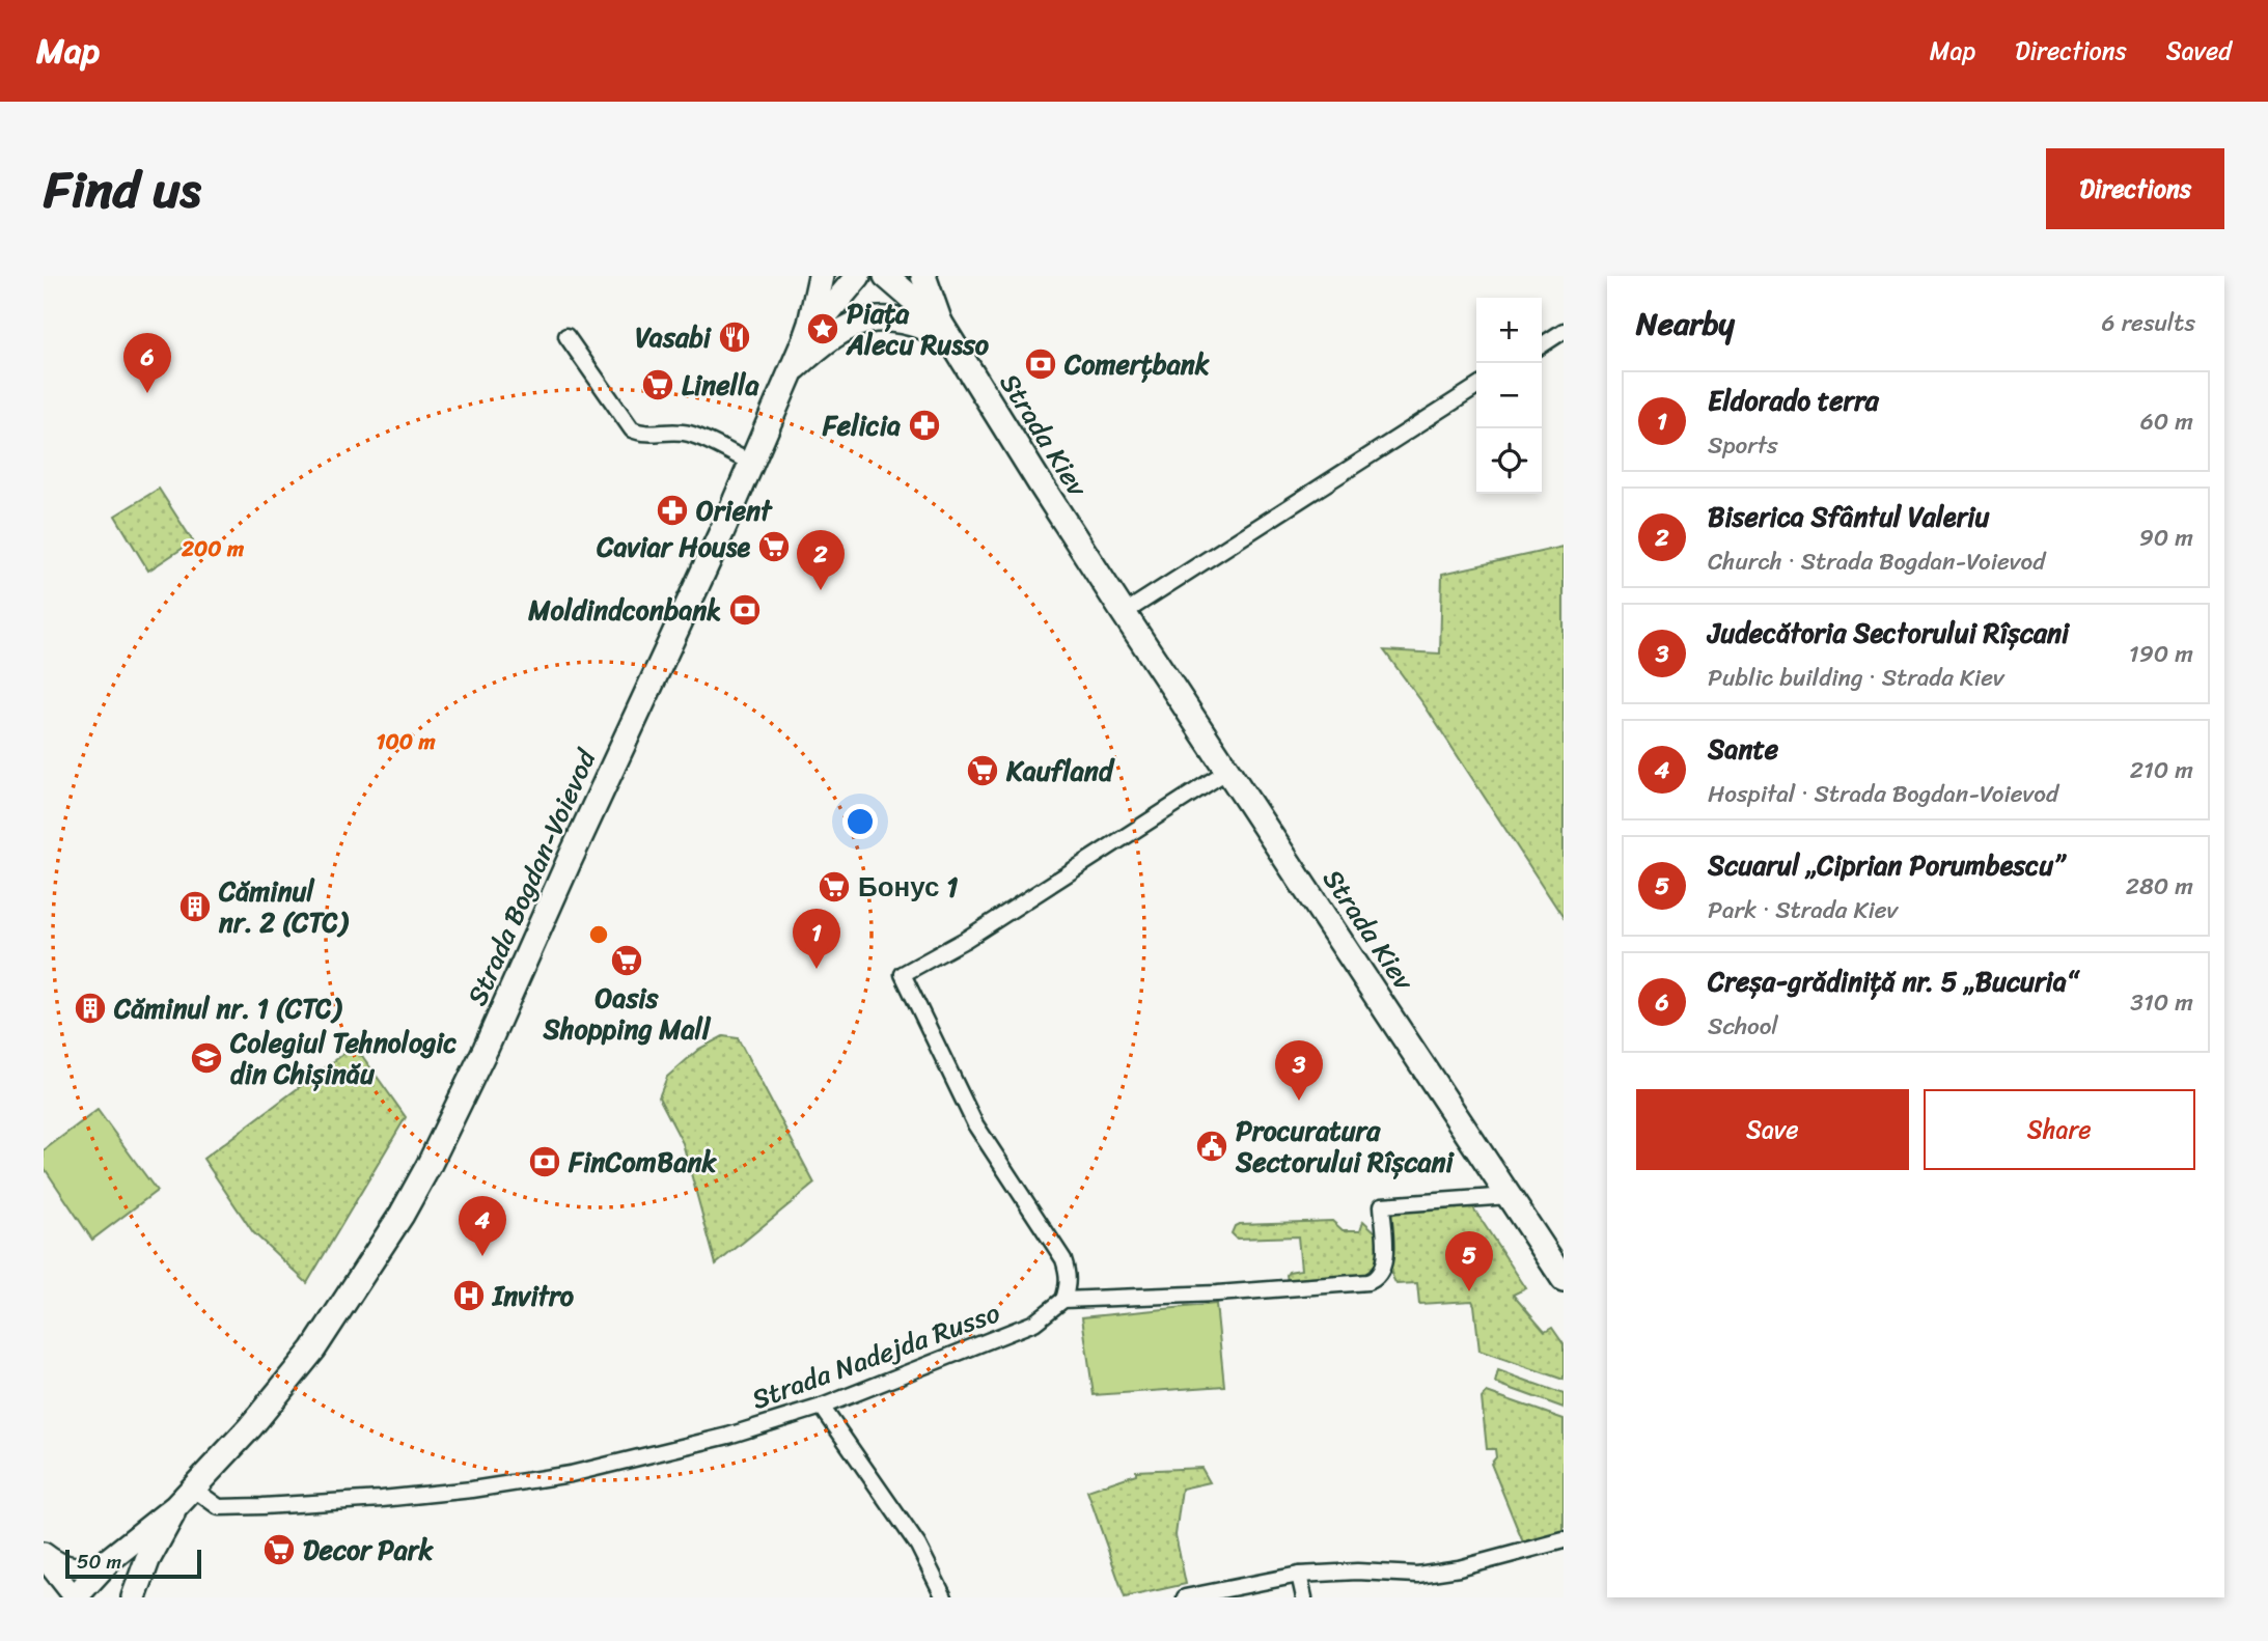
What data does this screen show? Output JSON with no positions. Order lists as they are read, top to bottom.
{
  "streets": {
    "main road": ["Strada Kiev", "Strada Bogdan-Voievod"],
    "street": ["Strada Nadejda Russo"]
  },
  "crossings": [
    ["Strada Bogdan-Voievod", "Strada Nadejda Russo"]
  ],
  "places": {
    "place": ["Piața Alecu Russo"],
    "restaurant": ["Vasabi"],
    "bank": ["Comerțbank", "Moldindconbank", "FinComBank"],
    "supermarket": [
      "Linella",
      "Caviar House",
      "Kaufland",
      "Бонус 1",
      "Oasis Shopping Mall",
      "Decor Park"
    ],
    "pharmacy": ["Felicia", "Orient"],
    "building": ["Căminul nr. 2 (CTC)", "Căminul nr. 1 (CTC)"],
    "school or university": ["Colegiul Tehnologic din Chișinău"],
    "public building": ["Procuratura Sectorului Rîșcani"],
    "hospital": ["Invitro"]
  },
  "scale_bar": "50 m",
  "page": {
    "header": "Map",
    "nav": ["Map", "Directions", "Saved"],
    "title": "Find us",
    "buttons": [
      "Directions",
      ["Save", "Share"]
    ],
    "heading": ["Nearby", "6 results"],
    "map_buttons": ["+", "−"],
    "pins": [
      "6",
      "2",
      "1",
      "3",
      "4",
      "5"
    ],
    "list": [
      {
        "mark": "1",
        "name": "Eldorado terra",
        "note": "Sports",
        "value": "60 m"
      },
      {
        "mark": "2",
        "name": "Biserica Sfântul Valeriu",
        "note": "Church · Strada Bogdan-Voievod",
        "value": "90 m"
      },
      {
        "mark": "3",
        "name": "Judecătoria Sectorului Rîșcani",
        "note": "Public building · Strada Kiev",
        "value": "190 m"
      },
      {
        "mark": "4",
        "name": "Sante",
        "note": "Hospital · Strada Bogdan-Voievod",
        "value": "210 m"
      },
      {
        "mark": "5",
        "name": "Scuarul „Ciprian Porumbescu”",
        "note": "Park · Strada Kiev",
        "value": "280 m"
      },
      {
        "mark": "6",
        "name": "Creșa-grădiniță nr. 5 „Bucuria“",
        "note": "School",
        "value": "310 m"
      }
    ],
    "scale": "50 m"
  },
  "rings": ["200 m", "100 m"]
}
